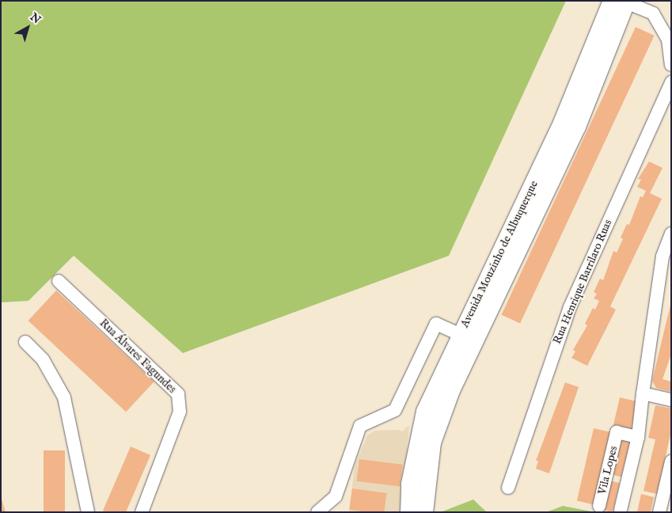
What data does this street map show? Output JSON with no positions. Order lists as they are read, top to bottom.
{
  "streets": {
    "main road": ["Avenida Mouzinho de Albuquerque"],
    "street": ["Rua Henrique Barrilaro Ruas", "Rua Álvares Fagundes", "Vila Lopes"]
  },
  "north": "top right"
}
